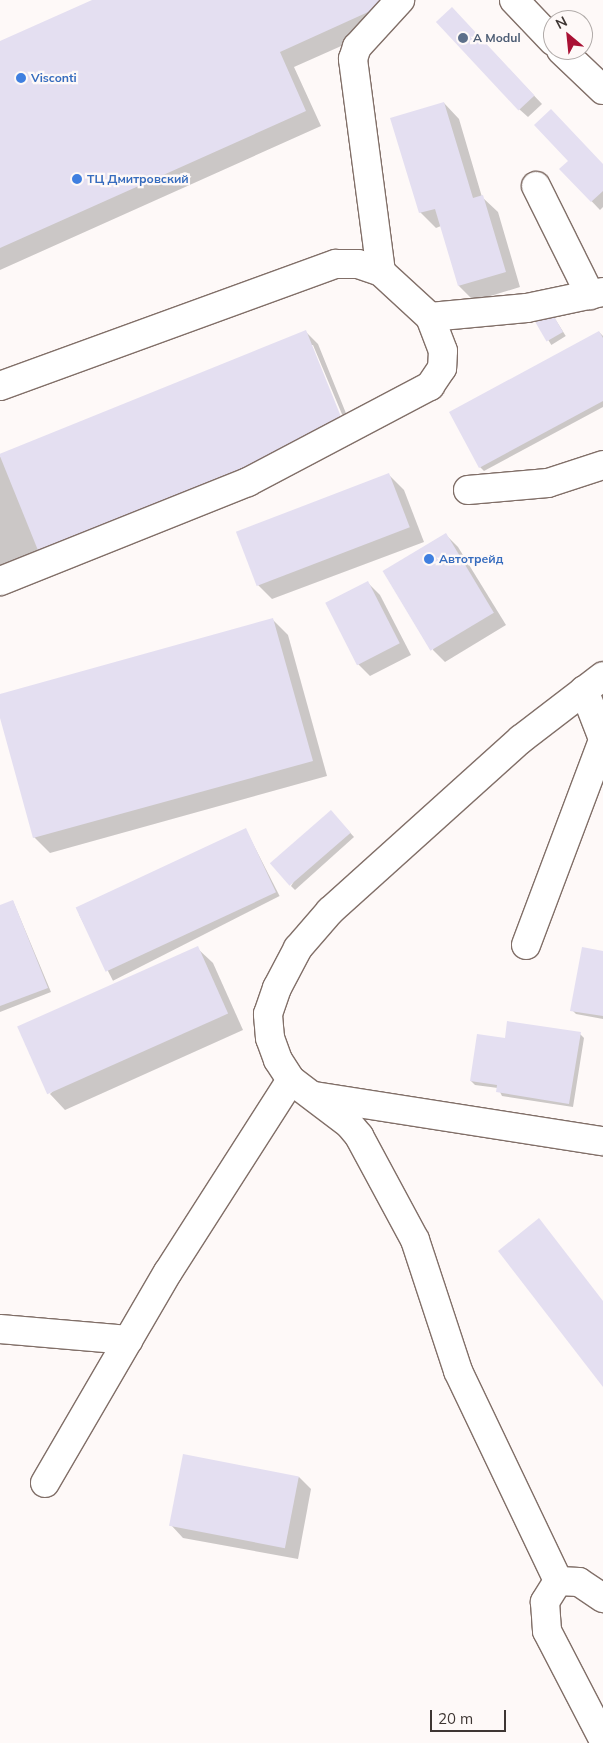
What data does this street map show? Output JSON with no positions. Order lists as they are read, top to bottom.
{
  "places": [
    "A Modul",
    "Visconti",
    "ТЦ Дмитровский",
    "Автотрейд"
  ],
  "scale_bar": "20 m",
  "north": "top left"
}
